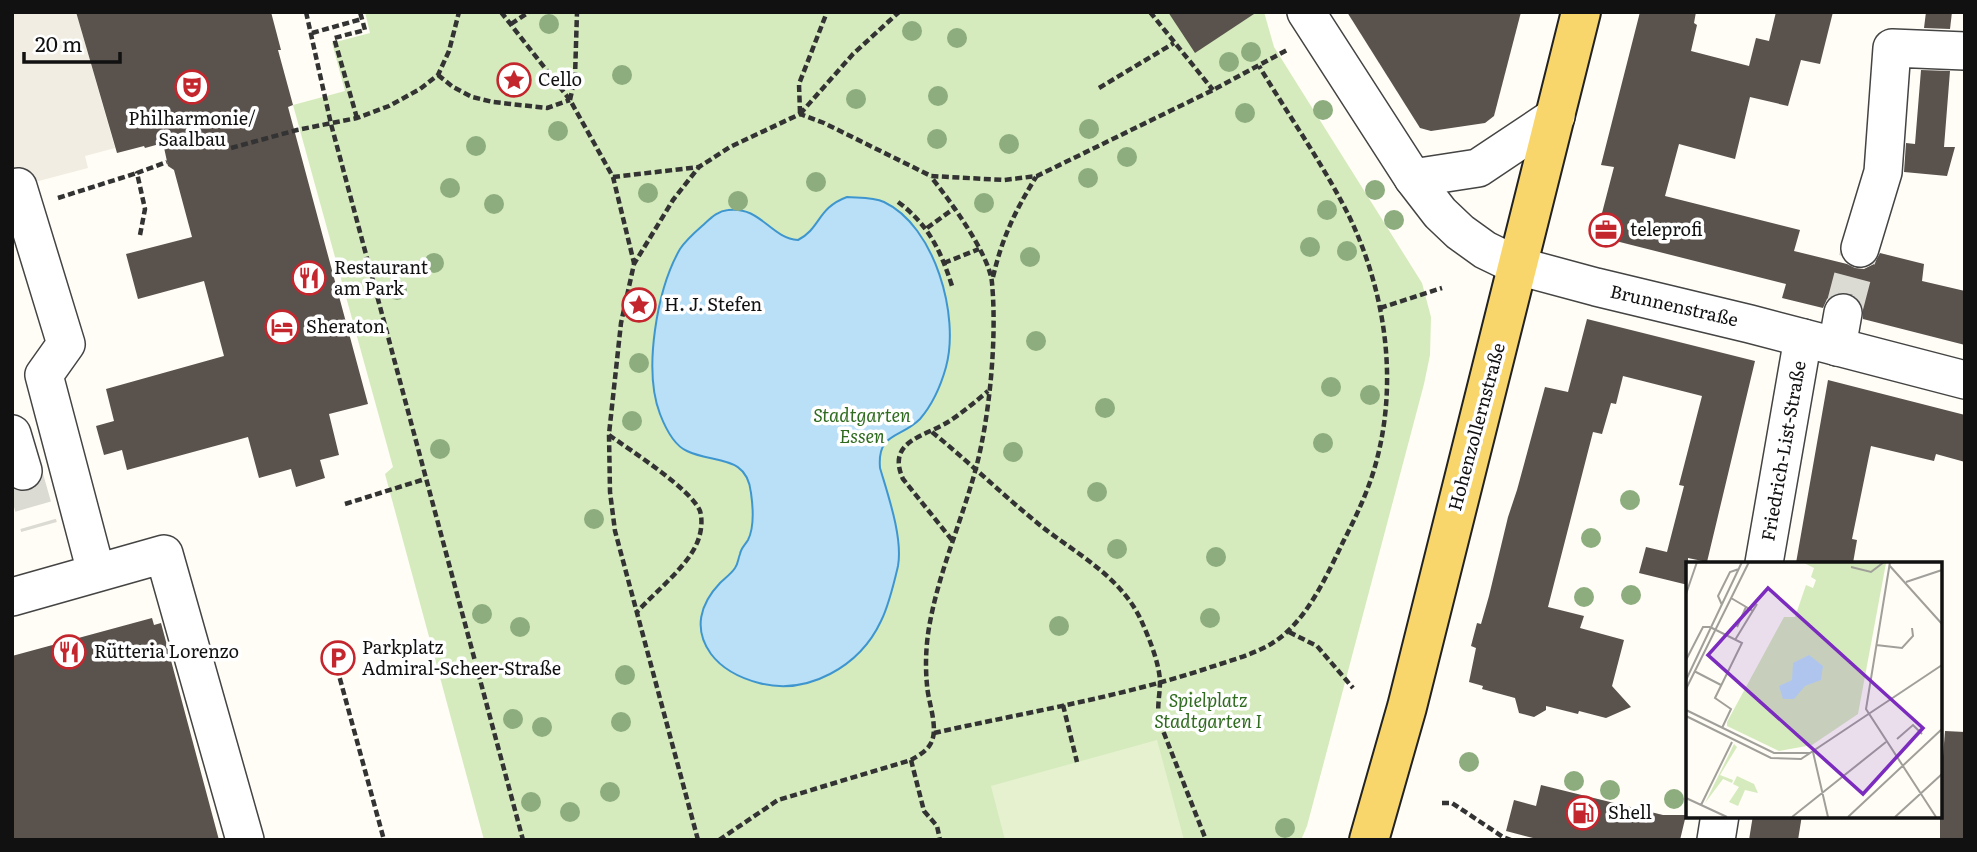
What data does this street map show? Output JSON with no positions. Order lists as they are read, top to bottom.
{
  "streets": {
    "main road": ["Hohenzollernstraße"],
    "street": ["Brunnenstraße", "Friedrich-List-Straße"]
  },
  "crossings": [
    ["Brunnenstraße", "Hohenzollernstraße"],
    ["Brunnenstraße", "Friedrich-List-Straße"]
  ],
  "parks": ["Stadtgarten Essen", "Spielplatz Stadtgarten I"],
  "places": {
    "place": ["Cello", "H. J. Stefen"],
    "theatre": ["Philharmonie/ Saalbau"],
    "office": ["teleprofi"],
    "restaurant": ["Restaurant am Park", "Rütteria Lorenzo"],
    "hotel": ["Sheraton"],
    "parking": ["Parkplatz Admiral-Scheer-Straße"],
    "fuel station": ["Shell"]
  },
  "scale_bar": "20 m"
}
